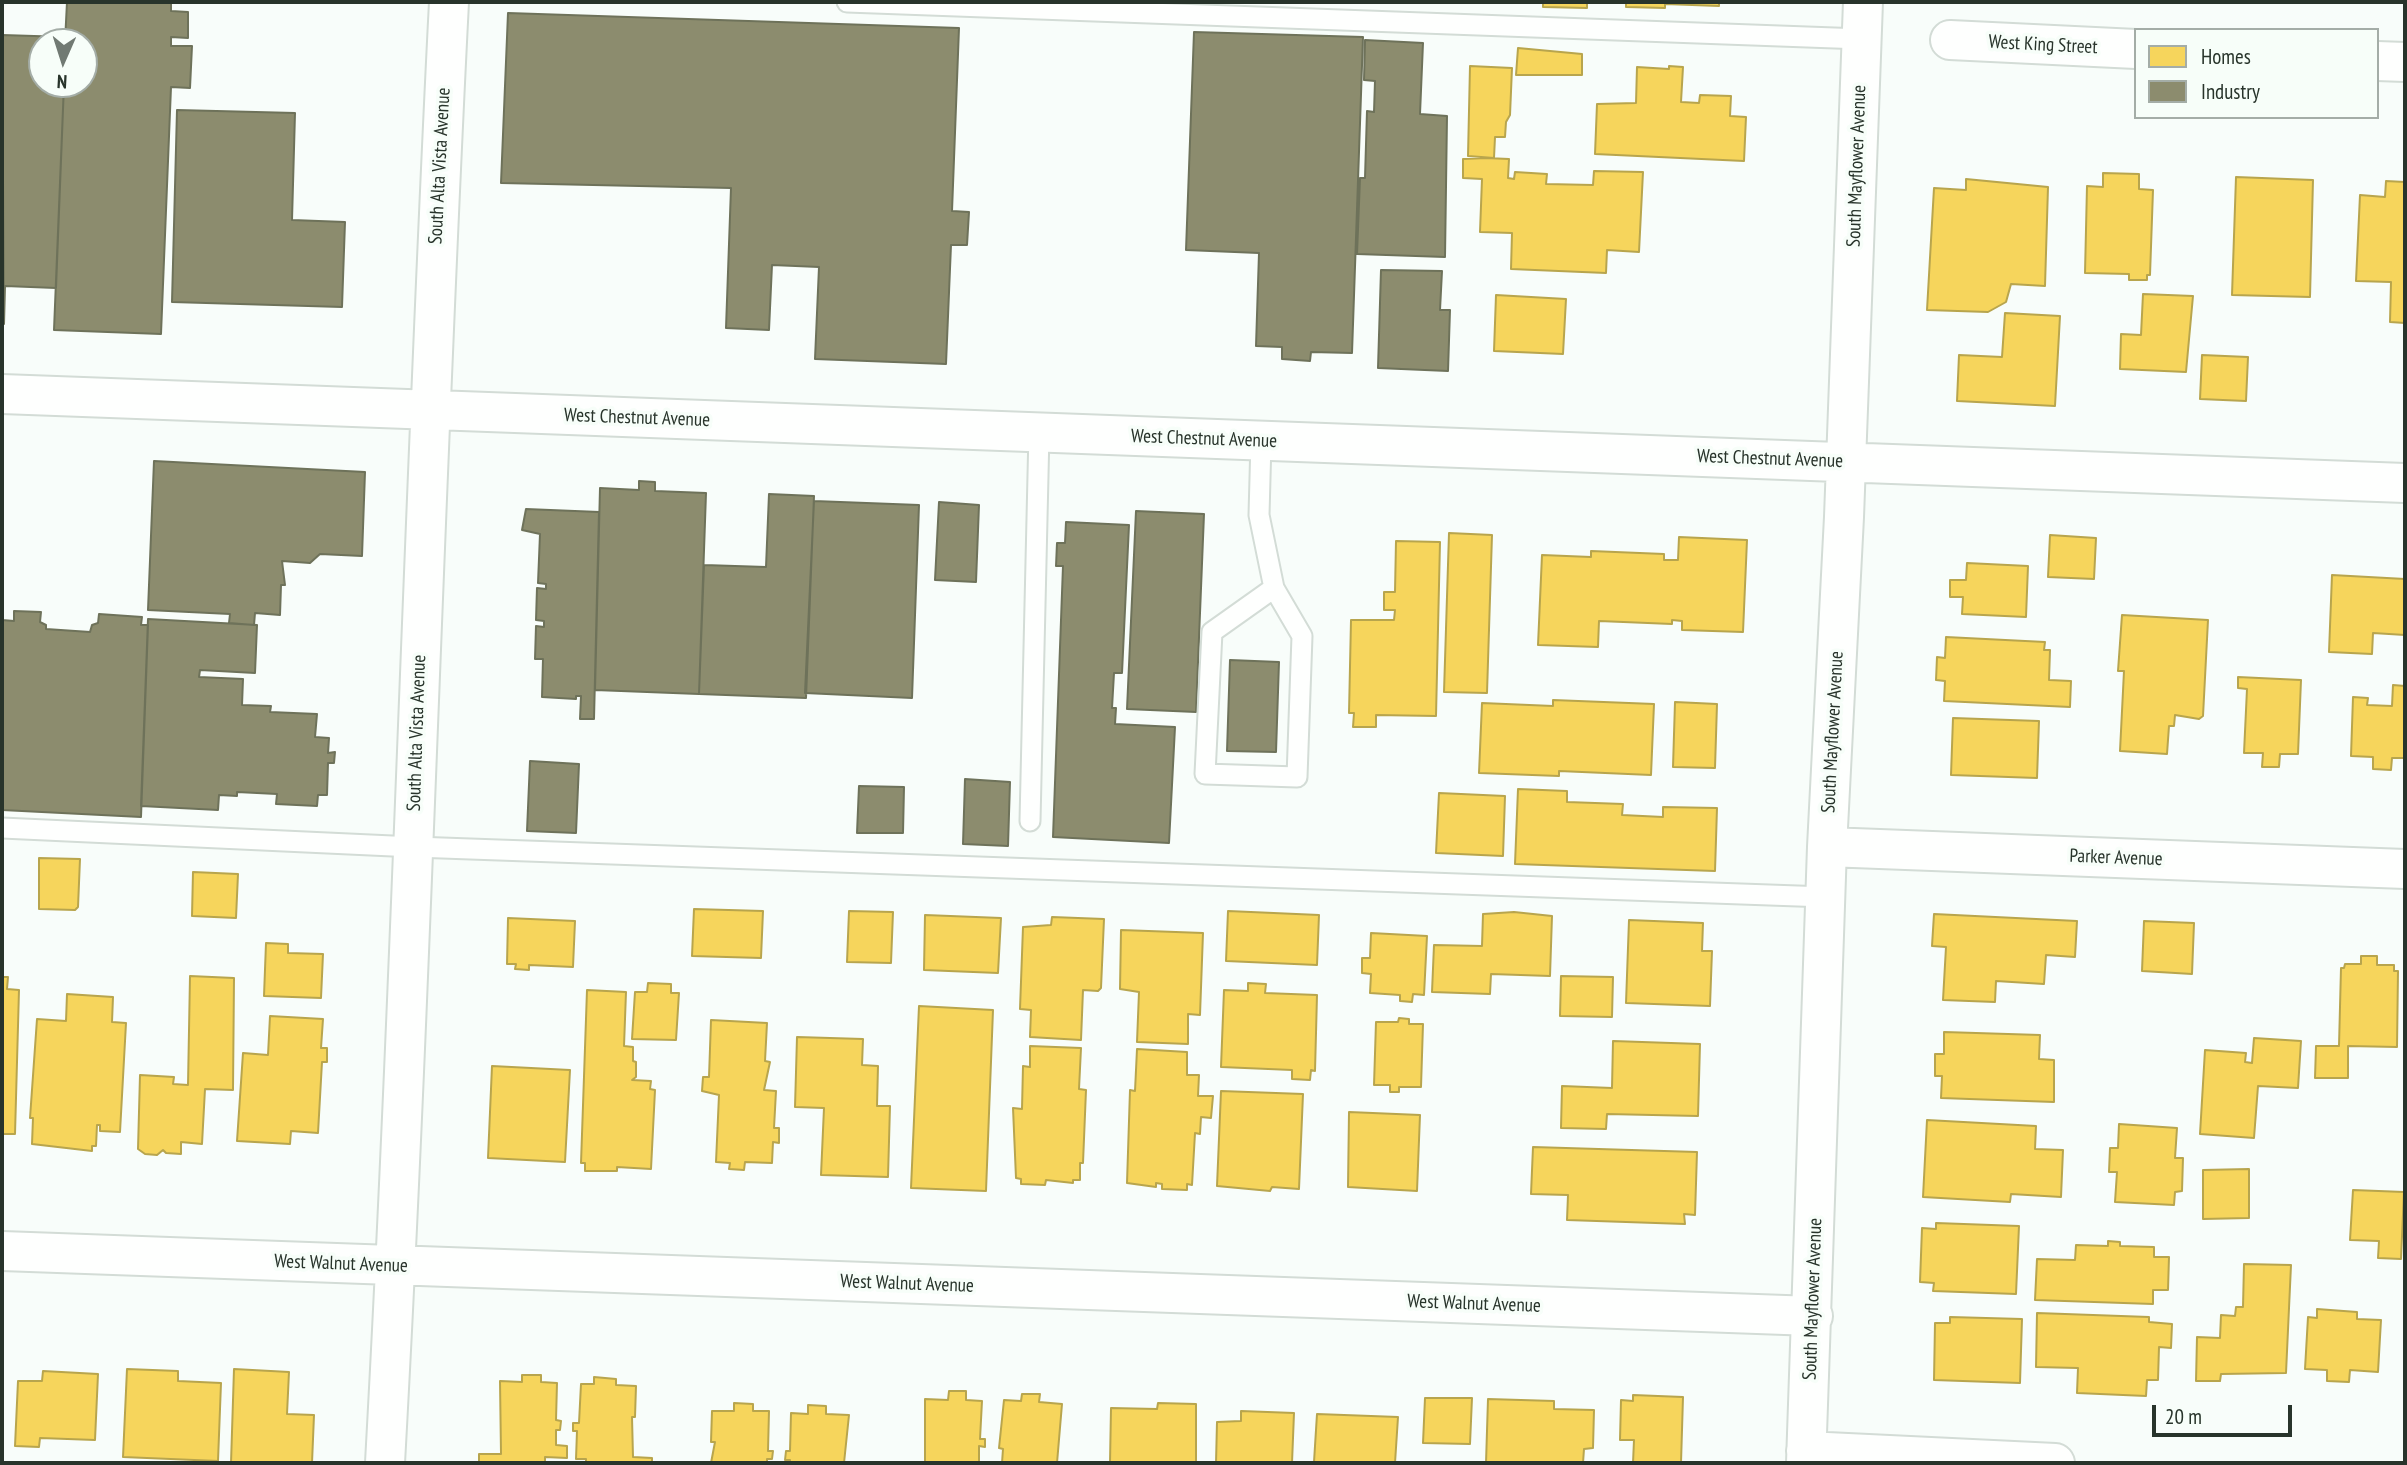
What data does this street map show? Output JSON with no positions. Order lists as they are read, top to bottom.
{
  "streets": {
    "street": [
      "West King Street",
      "South Alta Vista Avenue",
      "South Mayflower Avenue",
      "West Chestnut Avenue",
      "Parker Avenue",
      "West Walnut Avenue"
    ]
  },
  "crossings": [
    ["South Alta Vista Avenue", "West Chestnut Avenue"],
    ["South Alta Vista Avenue", "West Walnut Avenue"],
    ["South Mayflower Avenue", "West Chestnut Avenue"],
    ["South Mayflower Avenue", "Parker Avenue"],
    ["South Mayflower Avenue", "West Walnut Avenue"]
  ],
  "legend": ["Homes", "Industry"],
  "scale_bar": "20 m",
  "north": "bottom"
}
